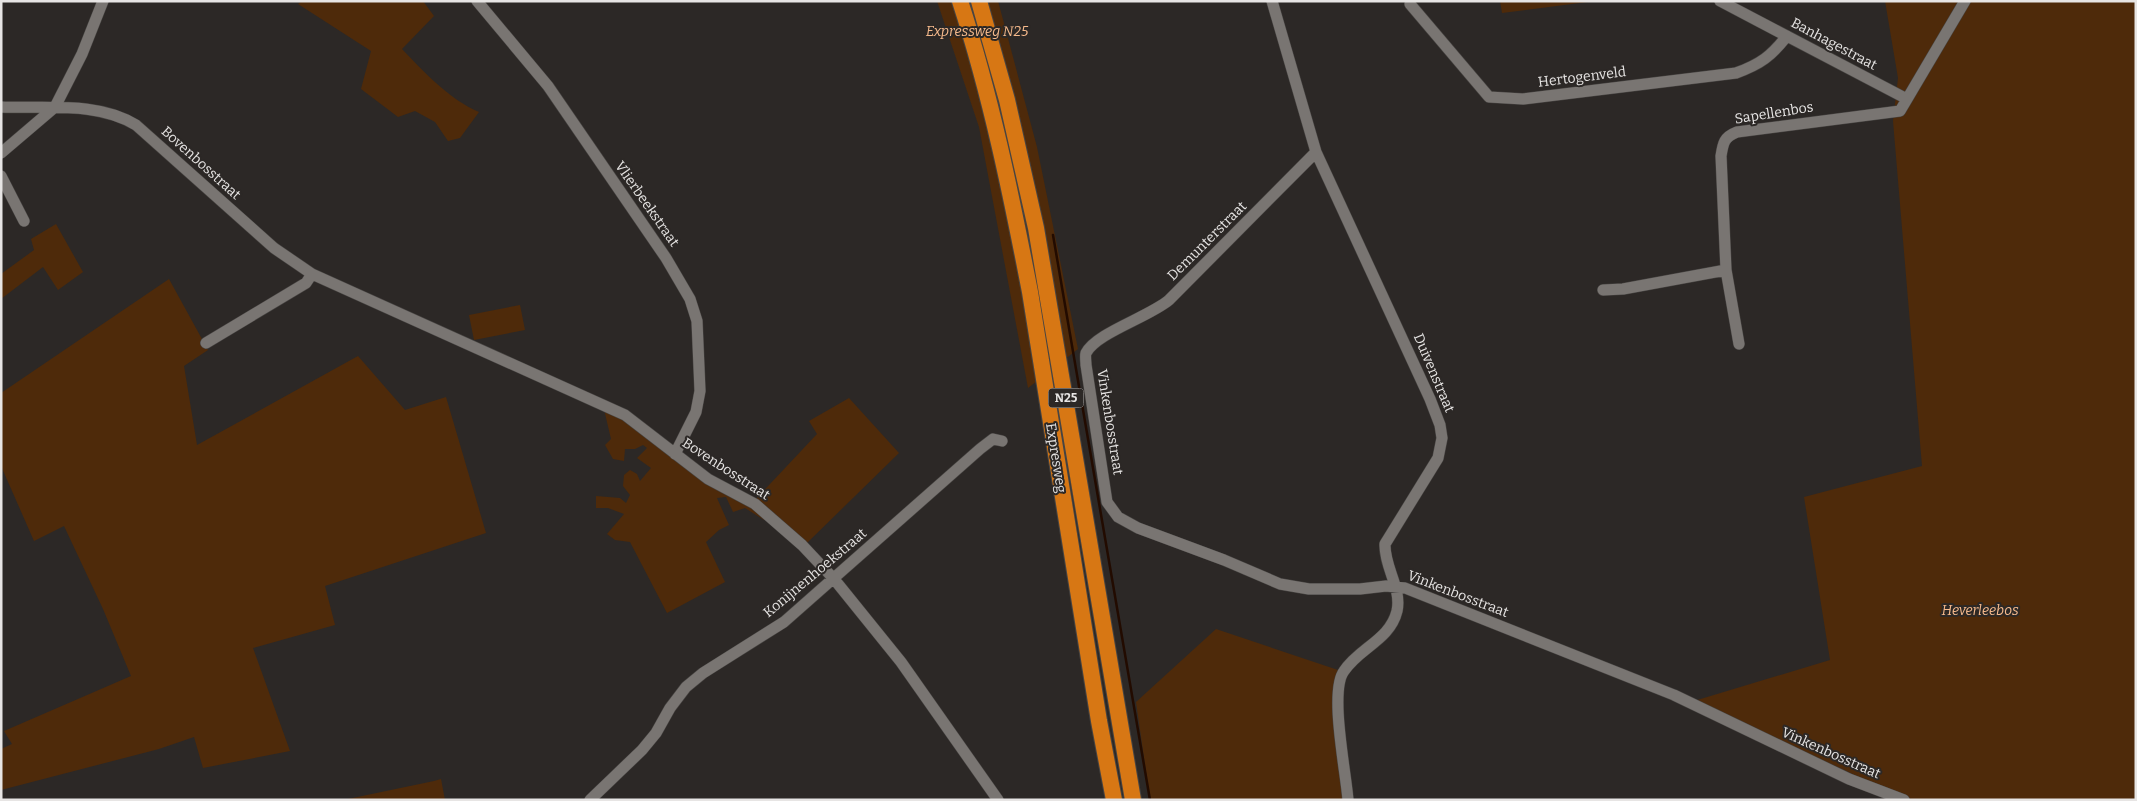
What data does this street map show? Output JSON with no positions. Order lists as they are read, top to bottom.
{
  "streets": {
    "highway": ["N25", "Expresweg"],
    "street": [
      "Banhagestraat",
      "Hertogenveld",
      "Sapellenbos",
      "Bovenbosstraat",
      "Vlierbeekstraat",
      "Demunterstraat",
      "Duivenstraat",
      "Vinkenbosstraat",
      "Konijnenhoekstraat"
    ]
  },
  "crossings": [
    ["Banhagestraat", "Hertogenveld"],
    ["Banhagestraat", "Sapellenbos"],
    ["Bovenbosstraat", "Vlierbeekstraat"],
    ["Bovenbosstraat", "Konijnenhoekstraat"],
    ["Demunterstraat", "Duivenstraat"],
    ["Demunterstraat", "Vinkenbosstraat"],
    ["Duivenstraat", "Vinkenbosstraat"]
  ],
  "parks": ["Expressweg N25", "Heverleebos"]
}
